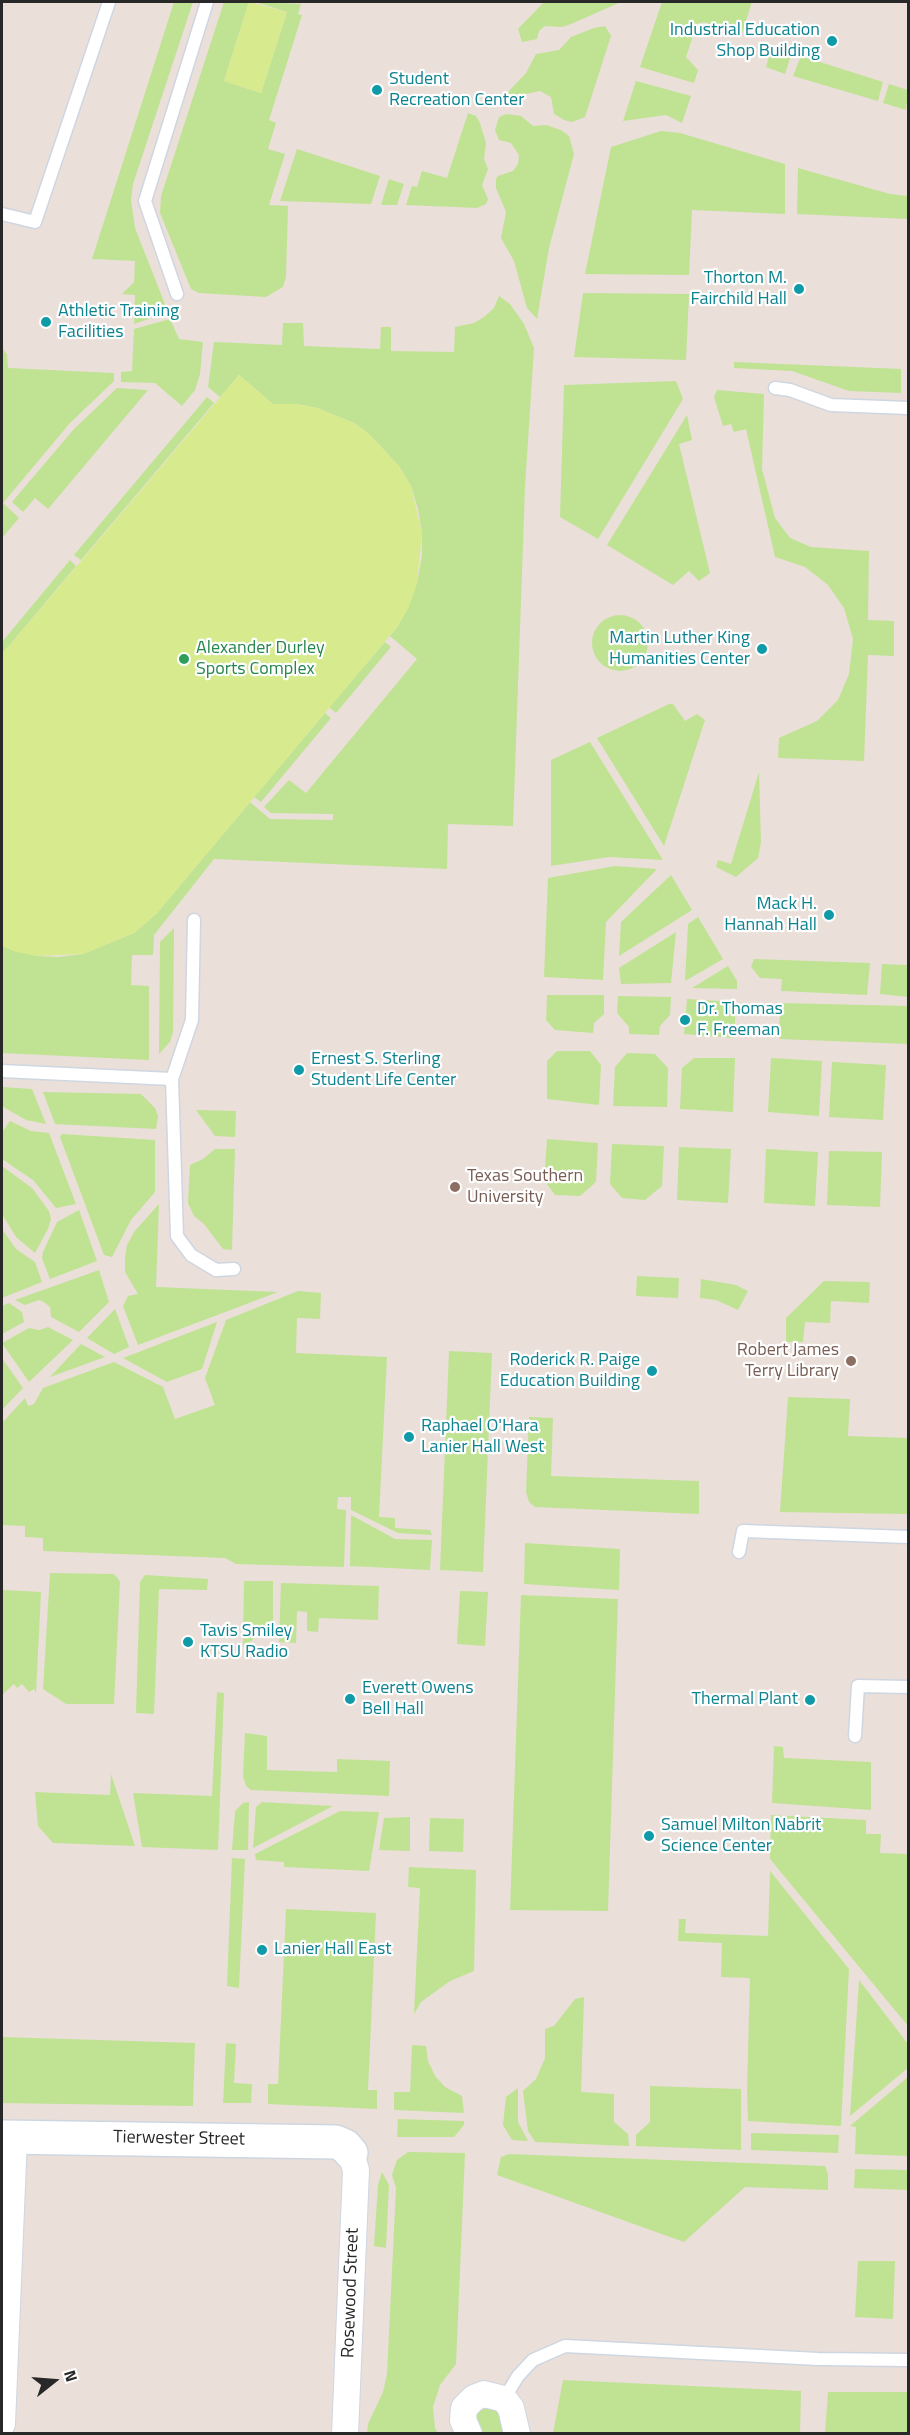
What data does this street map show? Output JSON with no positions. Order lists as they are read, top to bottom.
{
  "streets": {
    "street": ["Tierwester Street", "Rosewood Street"]
  },
  "crossings": [
    ["Tierwester Street", "Rosewood Street"]
  ],
  "places": [
    "Industrial Education Shop Building",
    "Student Recreation Center",
    "Thorton M. Fairchild Hall",
    "Athletic Training Facilities",
    "Martin Luther King Humanities Center",
    "Alexander Durley Sports Complex",
    "Mack H. Hannah Hall",
    "Dr. Thomas F. Freeman",
    "Ernest S. Sterling Student Life Center",
    "Texas Southern University",
    "Robert James Terry Library",
    "Roderick R. Paige Education Building",
    "Raphael O'Hara Lanier Hall West",
    "Tavis Smiley KTSU Radio",
    "Everett Owens Bell Hall",
    "Thermal Plant",
    "Samuel Milton Nabrit Science Center",
    "Lanier Hall East"
  ],
  "north": "right"
}
